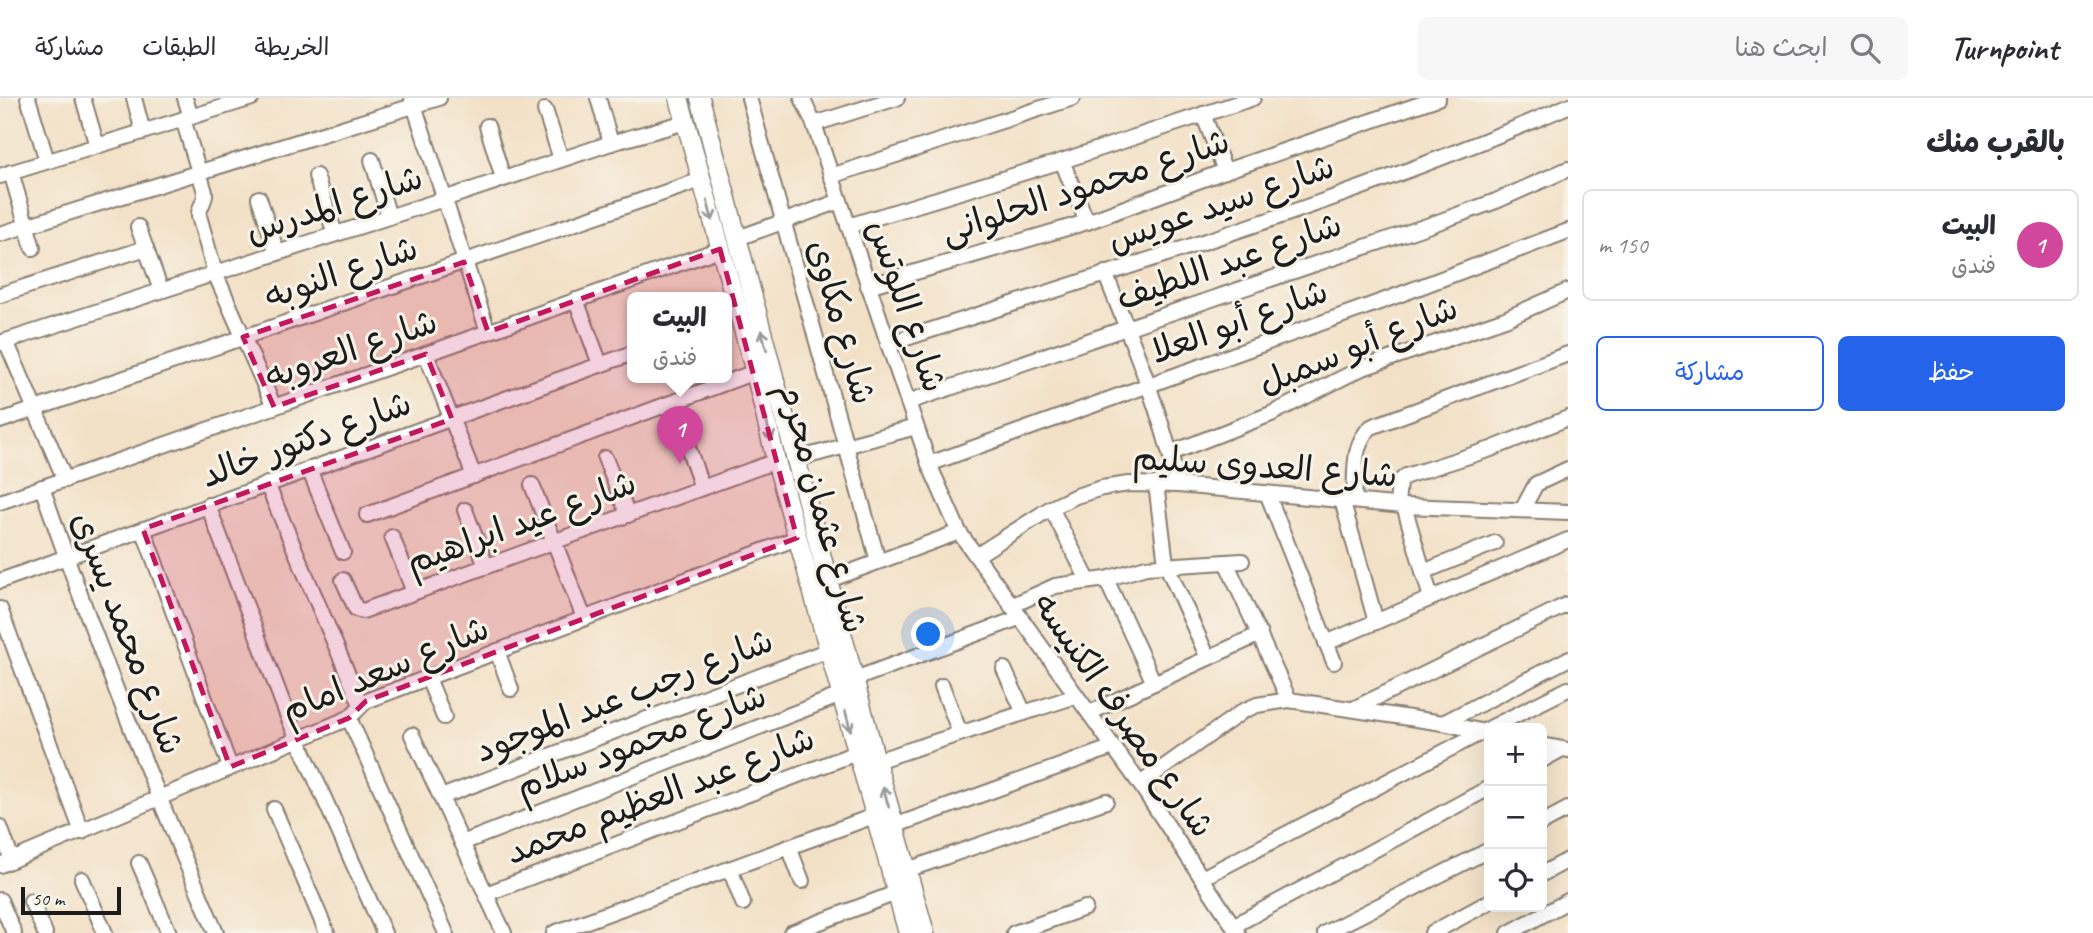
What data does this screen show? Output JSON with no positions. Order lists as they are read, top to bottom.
{
  "streets": {
    "main road": ["شارع عثمان محرم"],
    "street": [
      "شارع محمود الحلوانى",
      "شارع سيد عويس",
      "شارع المدرس",
      "شارع عبد اللطيف",
      "شارع النوبه",
      "شارع اللوتس",
      "شارع أبو العلا",
      "شارع مكاوى",
      "شارع أبو سمبل",
      "شارع العروبه",
      "شارع دكتور خالد",
      "شارع العدوى سليم",
      "شارع عيد ابراهيم",
      "شارع محمد يسرى",
      "شارع سعد امام",
      "شارع رجب عبد الموجود",
      "شارع مصرف الكنيسه",
      "شارع محمود سلام",
      "شارع عبد العظيم محمد"
    ]
  },
  "crossings": [
    ["شارع محمود الحلوانى", "شارع اللوتس"],
    ["شارع سيد عويس", "شارع اللوتس"],
    ["شارع المدرس", "شارع عثمان محرم"],
    ["شارع عبد اللطيف", "شارع اللوتس"],
    ["شارع النوبه", "شارع عثمان محرم"],
    ["شارع اللوتس", "شارع أبو العلا"],
    ["شارع اللوتس", "شارع مصرف الكنيسه"],
    ["شارع العروبه", "شارع عثمان محرم"],
    ["شارع العروبه", "شارع محمد يسرى"],
    ["شارع دكتور خالد", "شارع محمد يسرى"],
    ["شارع العدوى سليم", "شارع مصرف الكنيسه"],
    ["شارع عثمان محرم", "شارع عيد ابراهيم"],
    ["شارع عثمان محرم", "شارع سعد امام"],
    ["شارع عثمان محرم", "شارع رجب عبد الموجود"],
    ["شارع عثمان محرم", "شارع محمود سلام"],
    ["شارع عثمان محرم", "شارع عبد العظيم محمد"],
    ["شارع محمد يسرى", "شارع سعد امام"]
  ],
  "scale_bar": "50 m",
  "page": {
    "header": "Turnpoint",
    "search": "ابحث هنا",
    "nav": ["الخريطة", "الطبقات", "مشاركة"],
    "heading": "بالقرب منك",
    "list": [
      {
        "mark": "1",
        "name": "البيت",
        "note": "فندق",
        "value": "150 m"
      }
    ],
    "popup": ["البيت", "فندق"],
    "buttons": ["حفظ", "مشاركة"],
    "pins": "1",
    "map_buttons": ["+", "−"],
    "scale": "50 m"
  }
}
